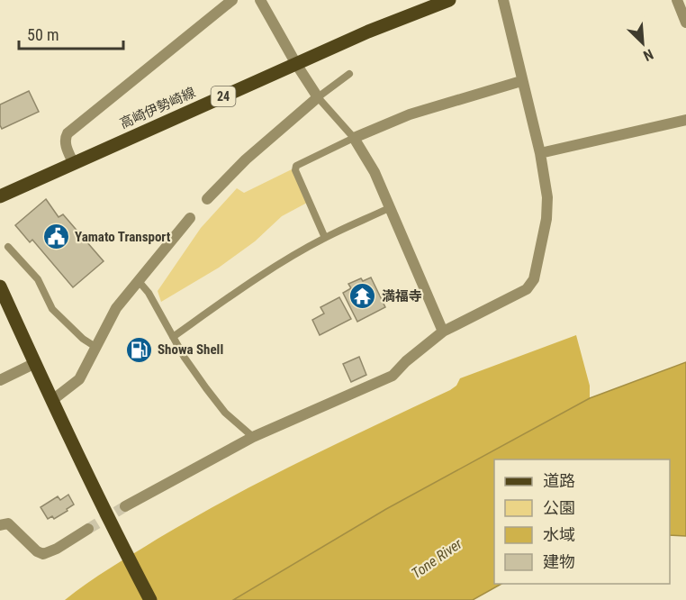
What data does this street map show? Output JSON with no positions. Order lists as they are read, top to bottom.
{
  "streets": {
    "main road": ["24", "高崎伊勢崎線"]
  },
  "water": ["Tone River"],
  "places": {
    "public building": ["Yamato Transport"],
    "temple": ["満福寺"],
    "fuel station": ["Showa Shell"]
  },
  "legend": [
    "道路",
    "公園",
    "水域",
    "建物"
  ],
  "scale_bar": "50 m",
  "north": "bottom right"
}
